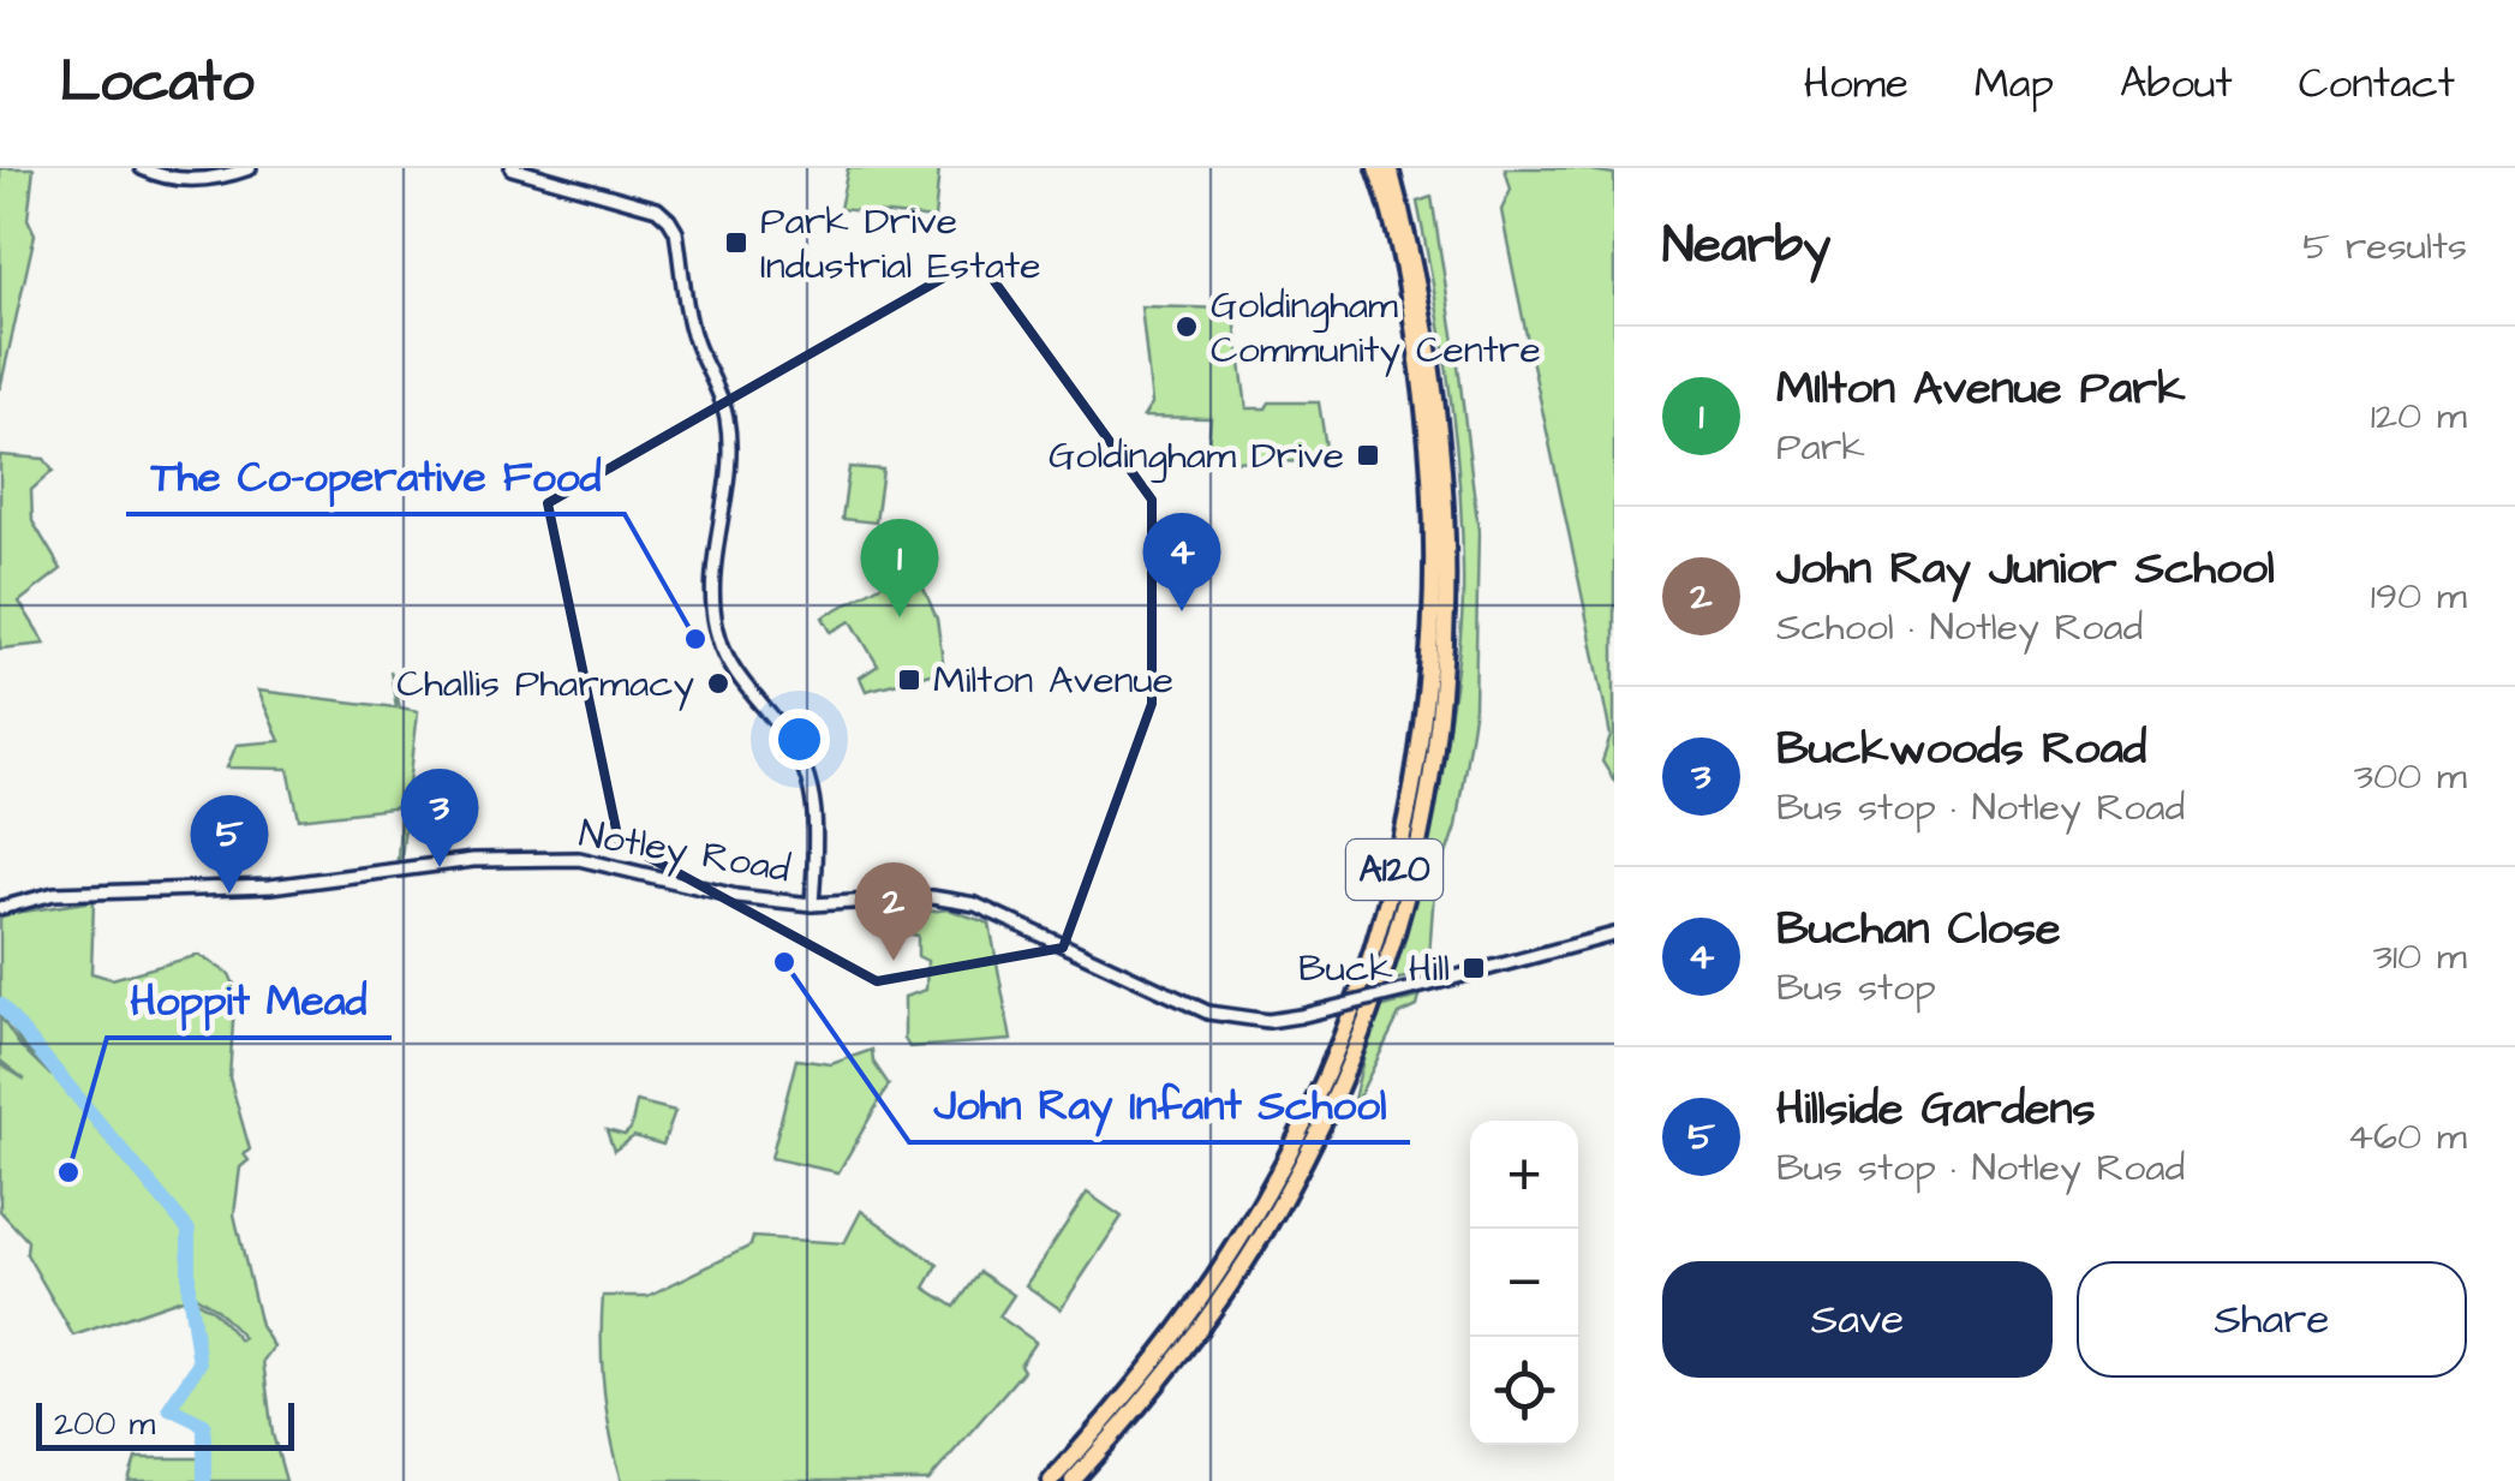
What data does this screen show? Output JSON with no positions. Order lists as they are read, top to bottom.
{
  "streets": {
    "highway": ["A120"],
    "street": ["Notley Road"]
  },
  "places": {
    "transit": [
      "Park Drive Industrial Estate",
      "Goldingham Drive",
      "Milton Avenue",
      "Buck Hill"
    ],
    "other": [
      "Goldingham Community Centre",
      "The Co-operative Food",
      "Challis Pharmacy",
      "John Ray Infant School",
      "Hoppit Mead"
    ]
  },
  "scale_bar": "200 m",
  "page": {
    "header": "Locato",
    "nav": [
      "Home",
      "Map",
      "About",
      "Contact"
    ],
    "heading": ["Nearby", "5 results"],
    "list": [
      {
        "mark": "1",
        "name": "MIlton Avenue Park",
        "note": "Park",
        "value": "120 m"
      },
      {
        "mark": "2",
        "name": "John Ray Junior School",
        "note": "School · Notley Road",
        "value": "190 m"
      },
      {
        "mark": "3",
        "name": "Buckwoods Road",
        "note": "Bus stop · Notley Road",
        "value": "300 m"
      },
      {
        "mark": "4",
        "name": "Buchan Close",
        "note": "Bus stop",
        "value": "310 m"
      },
      {
        "mark": "5",
        "name": "Hillside Gardens",
        "note": "Bus stop · Notley Road",
        "value": "460 m"
      }
    ],
    "pins": [
      "4",
      "1",
      "3",
      "5",
      "2"
    ],
    "map_buttons": ["+", "−"],
    "buttons": ["Save", "Share"],
    "scale": "200 m"
  }
}
